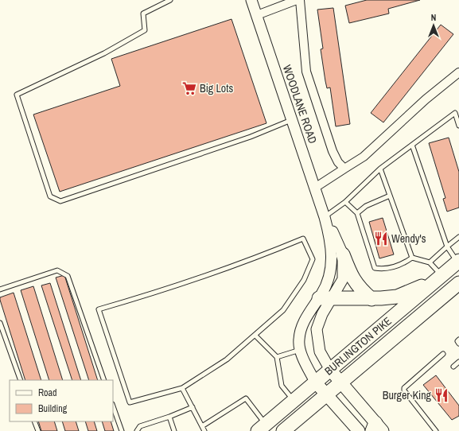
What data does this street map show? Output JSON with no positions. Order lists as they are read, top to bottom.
{
  "streets": {
    "highway": ["BURLINGTON PIKE"],
    "street": ["WOODLANE ROAD"]
  },
  "crossings": [
    ["WOODLANE ROAD", "BURLINGTON PIKE"]
  ],
  "places": {
    "supermarket": ["Big Lots"],
    "restaurant": ["Wendy's", "Burger King"]
  },
  "legend": ["Road", "Building"],
  "north": "top"
}
